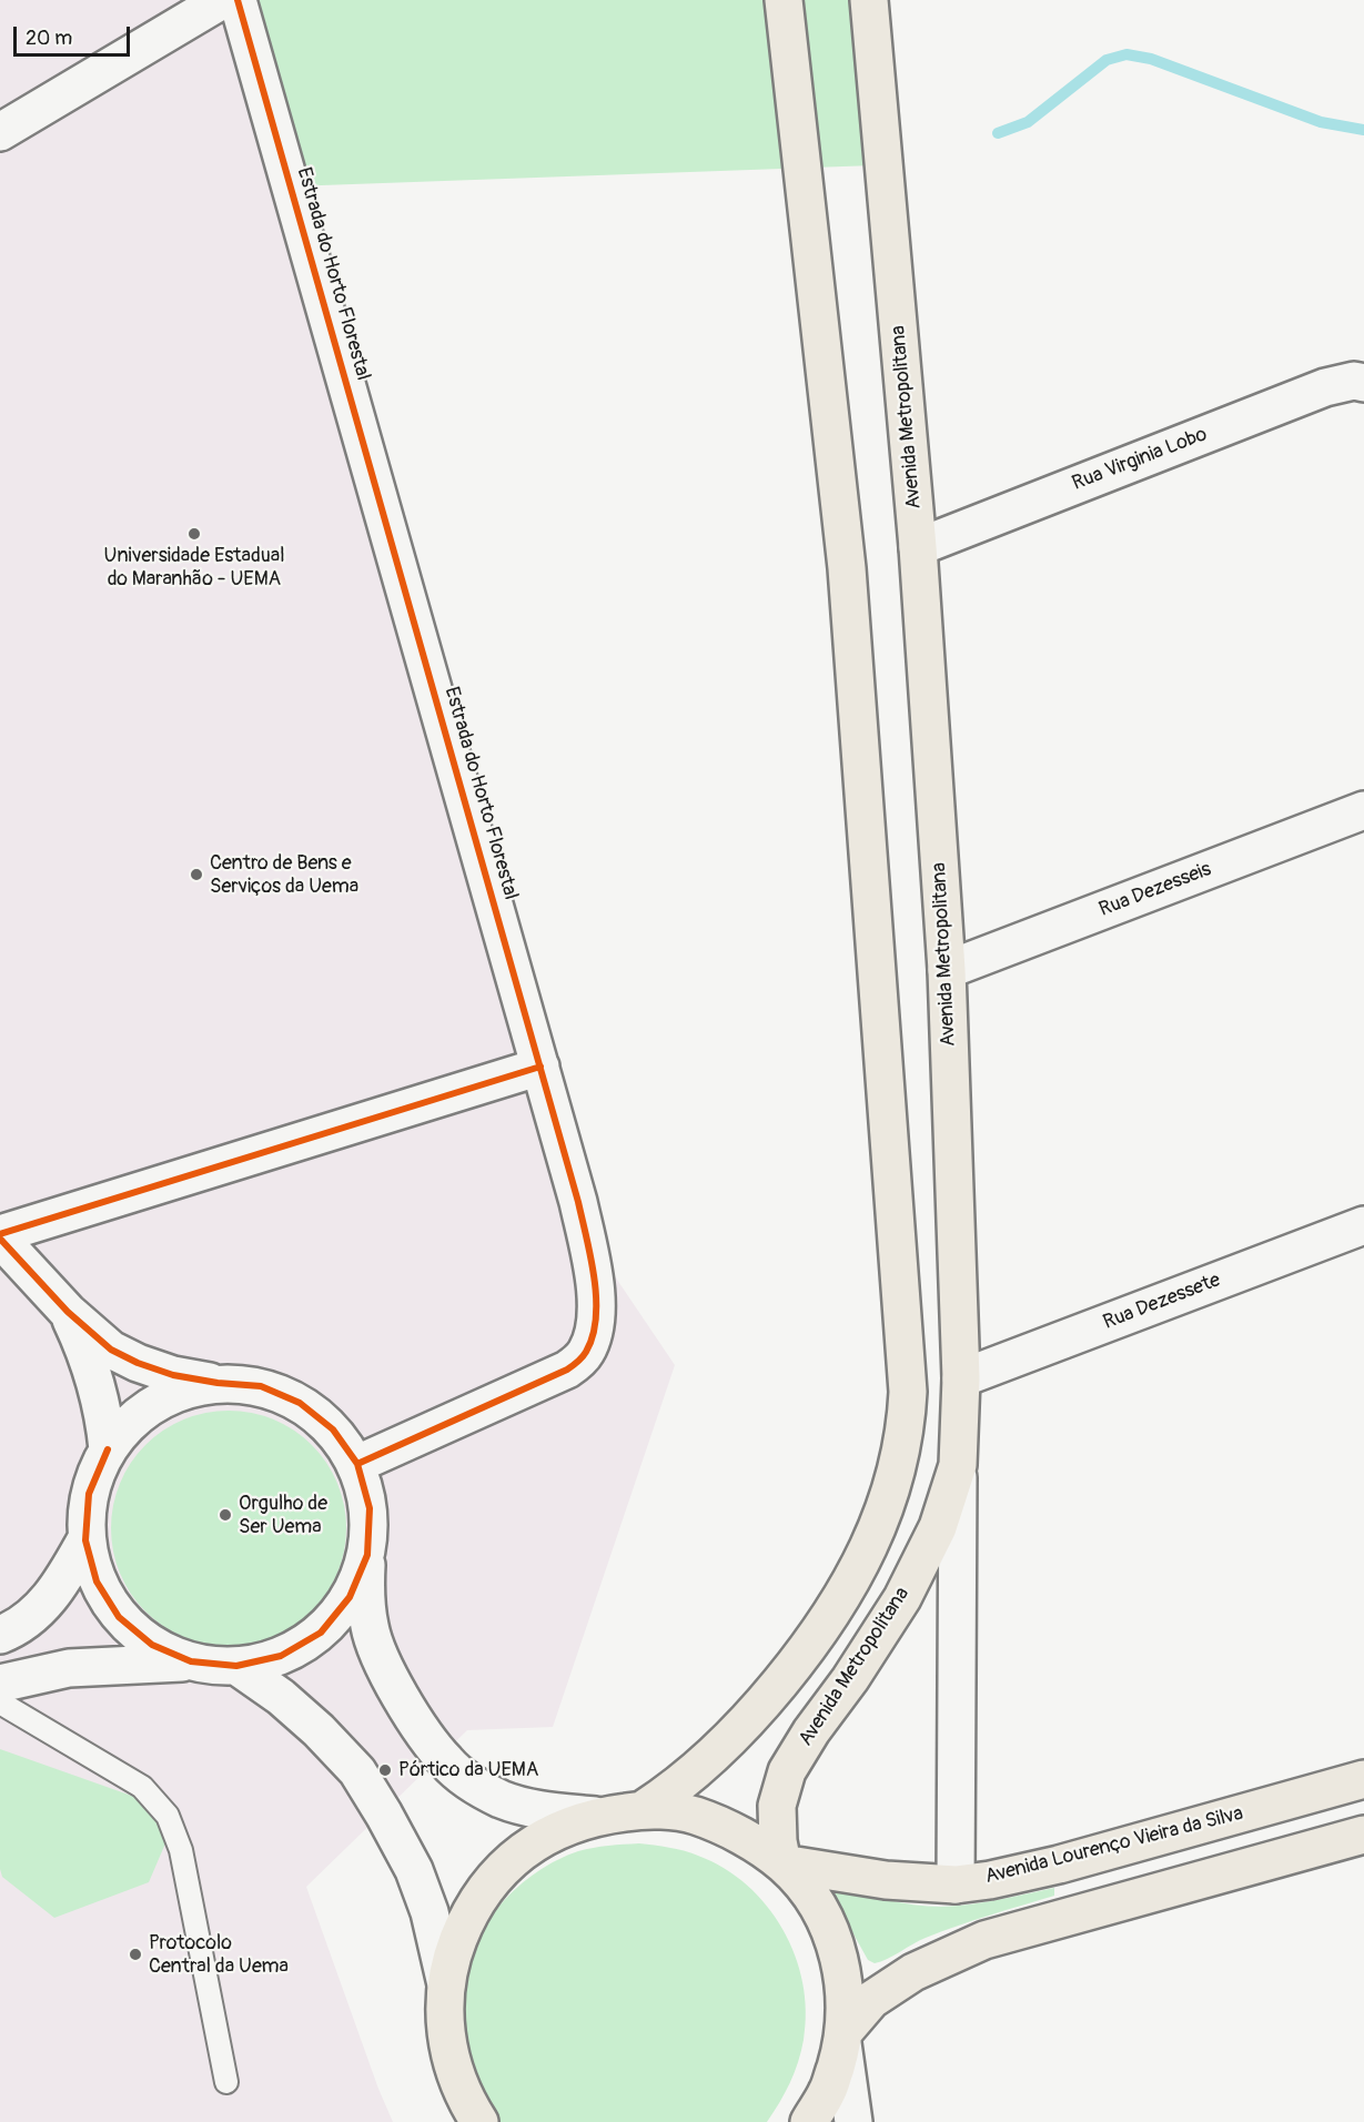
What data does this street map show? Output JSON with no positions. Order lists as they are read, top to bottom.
{
  "streets": {
    "main road": ["Avenida Metropolitana", "Avenida Lourenço Vieira da Silva"],
    "street": [
      "Estrada do Horto Florestal",
      "Rua Virginia Lobo",
      "Rua Dezesseis",
      "Rua Dezessete"
    ]
  },
  "crossings": [
    ["Avenida Metropolitana", "Rua Virginia Lobo"],
    ["Avenida Metropolitana", "Rua Dezesseis"],
    ["Avenida Metropolitana", "Rua Dezessete"],
    ["Avenida Metropolitana", "Avenida Lourenço Vieira da Silva"]
  ],
  "places": [
    "Universidade Estadual do Maranhão - UEMA",
    "Centro de Bens e Serviços da Uema",
    "Orgulho de Ser Uema",
    "Pórtico da UEMA",
    "Protocolo Central da Uema"
  ],
  "scale_bar": "20 m"
}
